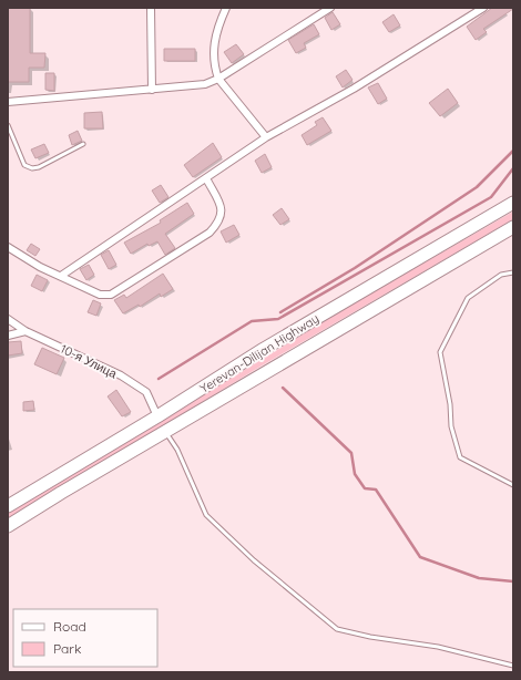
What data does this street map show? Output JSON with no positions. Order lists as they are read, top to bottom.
{
  "streets": {
    "highway": ["Yerevan-Dilijan Highway"],
    "street": ["10-я Улица"]
  },
  "crossings": [
    ["Yerevan-Dilijan Highway", "10-я Улица"]
  ],
  "legend": ["Road", "Park"]
}
